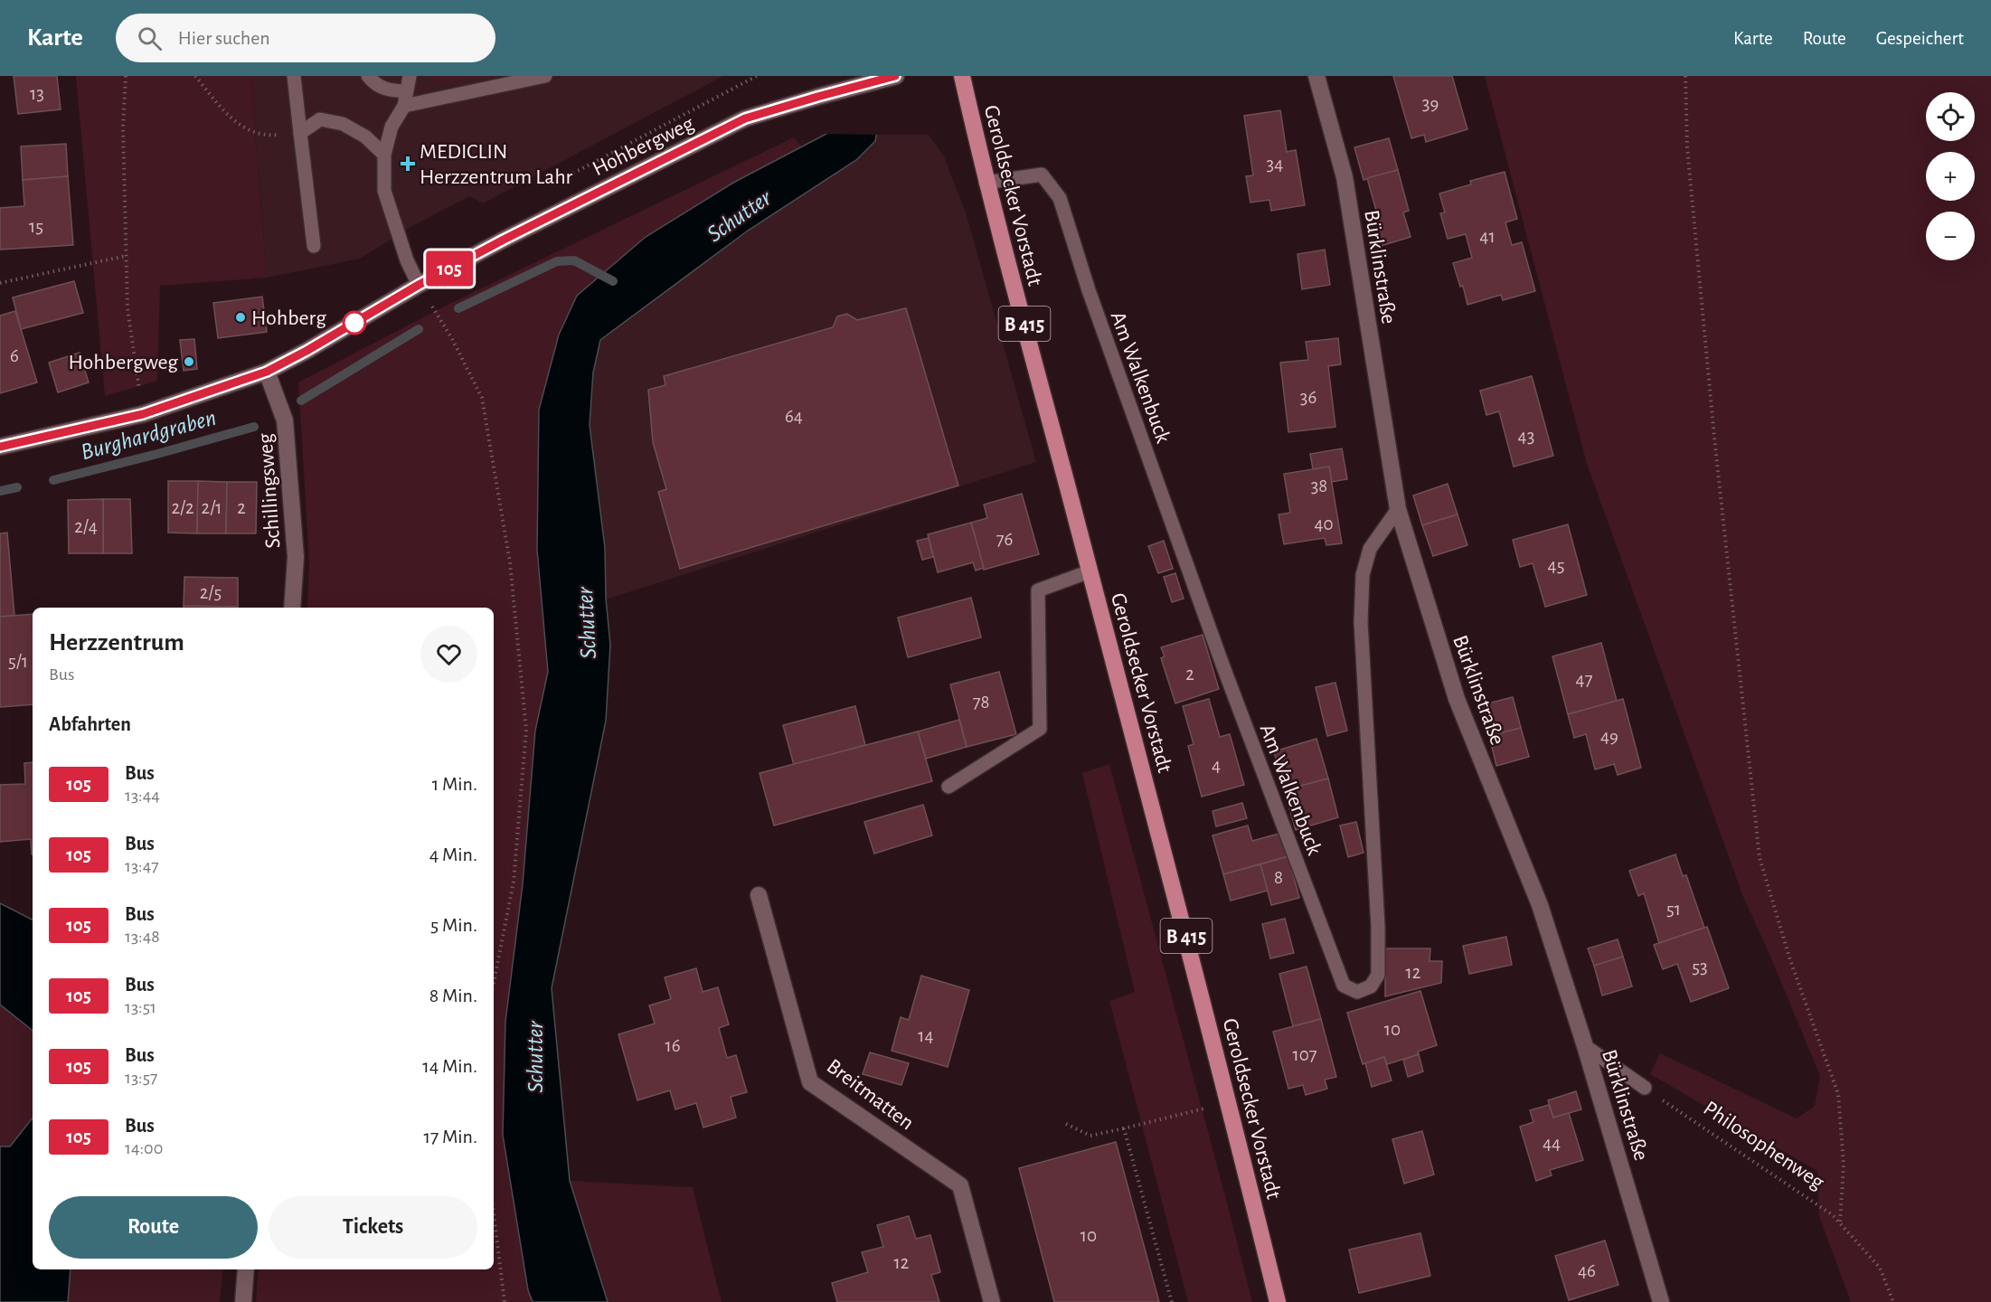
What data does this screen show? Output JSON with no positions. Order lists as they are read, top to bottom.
{
  "streets": {
    "main road": ["Geroldsecker Vorstadt", "B 415"],
    "street": [
      "Hohbergweg",
      "Bürklinstraße",
      "Schillingsweg",
      "Breitmatten"
    ],
    "lane": ["Am Walkenbuck"],
    "path": ["Philosophenweg"]
  },
  "crossings": [
    ["Hohbergweg", "Schillingsweg"],
    ["Geroldsecker Vorstadt", "Am Walkenbuck"],
    ["Bürklinstraße", "Am Walkenbuck"]
  ],
  "water": ["Schutter", "Burghardgraben"],
  "places": {
    "health": ["MEDICLIN Herzzentrum Lahr"],
    "other": ["Hohberg", "Hohbergweg"]
  },
  "lines": ["bus line 105"],
  "house_numbers": [
    "13",
    "39",
    "34",
    "15",
    "41",
    "6",
    "36",
    "64",
    "43",
    "38",
    "2/2",
    "2/1",
    "2",
    "40",
    "2/4",
    "76",
    "45",
    "2/5",
    "5/1",
    "2",
    "47",
    "78",
    "49",
    "4",
    "8",
    "51",
    "53",
    "12",
    "10",
    "14",
    "16",
    "107",
    "44",
    "10",
    "12",
    "46"
  ],
  "page": {
    "header": "Karte",
    "search": "Hier suchen",
    "nav": ["Karte", "Route", "Gespeichert"],
    "on_map": "105",
    "map_buttons": ["+", "−"],
    "heading": [
      ["Herzzentrum", "Bus"],
      "Abfahrten"
    ],
    "list": [
      {
        "mark": "105",
        "name": "Bus",
        "note": "13:44",
        "value": "1 Min."
      },
      {
        "mark": "105",
        "name": "Bus",
        "note": "13:47",
        "value": "4 Min."
      },
      {
        "mark": "105",
        "name": "Bus",
        "note": "13:48",
        "value": "5 Min."
      },
      {
        "mark": "105",
        "name": "Bus",
        "note": "13:51",
        "value": "8 Min."
      },
      {
        "mark": "105",
        "name": "Bus",
        "note": "13:57",
        "value": "14 Min."
      },
      {
        "mark": "105",
        "name": "Bus",
        "note": "14:00",
        "value": "17 Min."
      }
    ],
    "buttons": ["Route", "Tickets"]
  }
}
